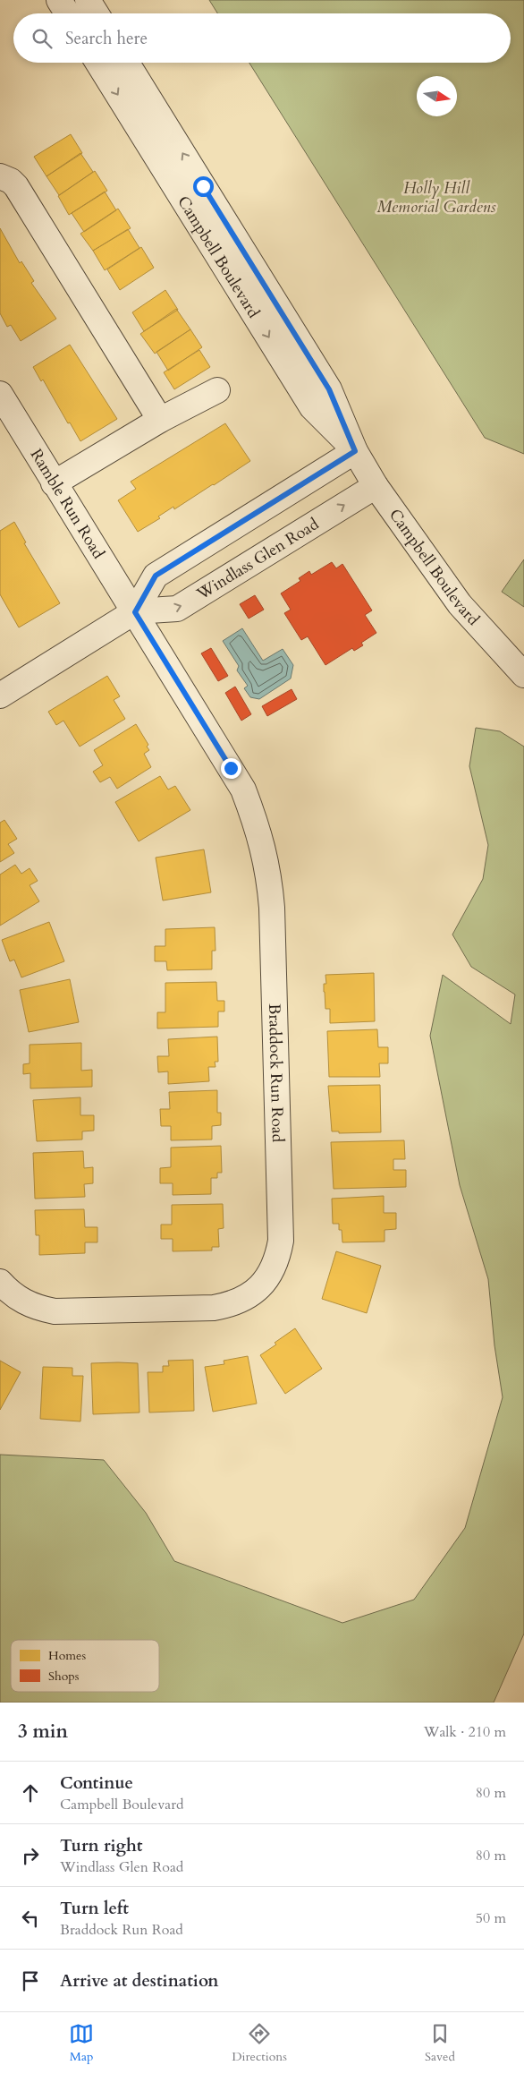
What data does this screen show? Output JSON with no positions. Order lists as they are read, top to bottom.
{
  "streets": {
    "street": [
      "Campbell Boulevard",
      "Ramble Run Road",
      "Windlass Glen Road",
      "Braddock Run Road"
    ]
  },
  "crossings": [
    ["Campbell Boulevard", "Windlass Glen Road"],
    ["Ramble Run Road", "Windlass Glen Road"],
    ["Ramble Run Road", "Braddock Run Road"],
    ["Windlass Glen Road", "Braddock Run Road"]
  ],
  "parks": ["Holly Hill Memorial Gardens"],
  "legend": ["Homes", "Shops"],
  "north": "right",
  "page": {
    "search": "Search here",
    "heading": ["3 min", "Walk · 210 m"],
    "list": [
      ["Continue", "Campbell Boulevard", "80 m"],
      ["Turn right", "Windlass Glen Road", "80 m"],
      ["Turn left", "Braddock Run Road", "50 m"],
      "Arrive at destination"
    ],
    "nav": ["Map", "Directions", "Saved"]
  }
}
